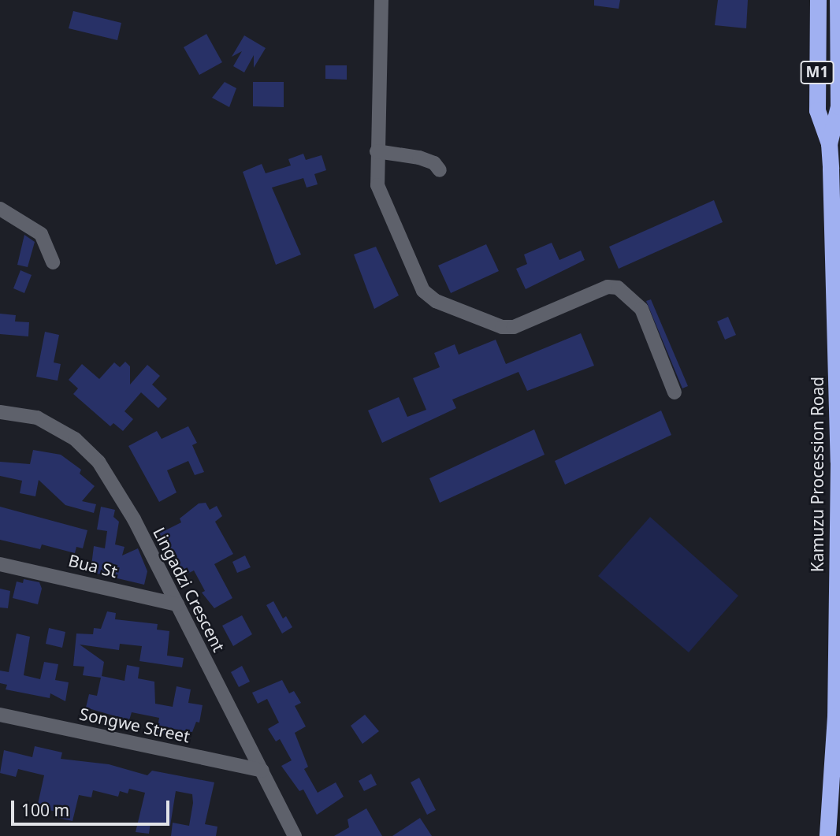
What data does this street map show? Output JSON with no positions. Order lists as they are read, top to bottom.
{
  "streets": {
    "highway": ["M1", "Kamuzu Procession Road"],
    "street": ["Bua St", "Lingadzi Crescent", "Songwe Street"]
  },
  "crossings": [
    ["Bua St", "Lingadzi Crescent"],
    ["Lingadzi Crescent", "Songwe Street"]
  ],
  "scale_bar": "100 m"
}
